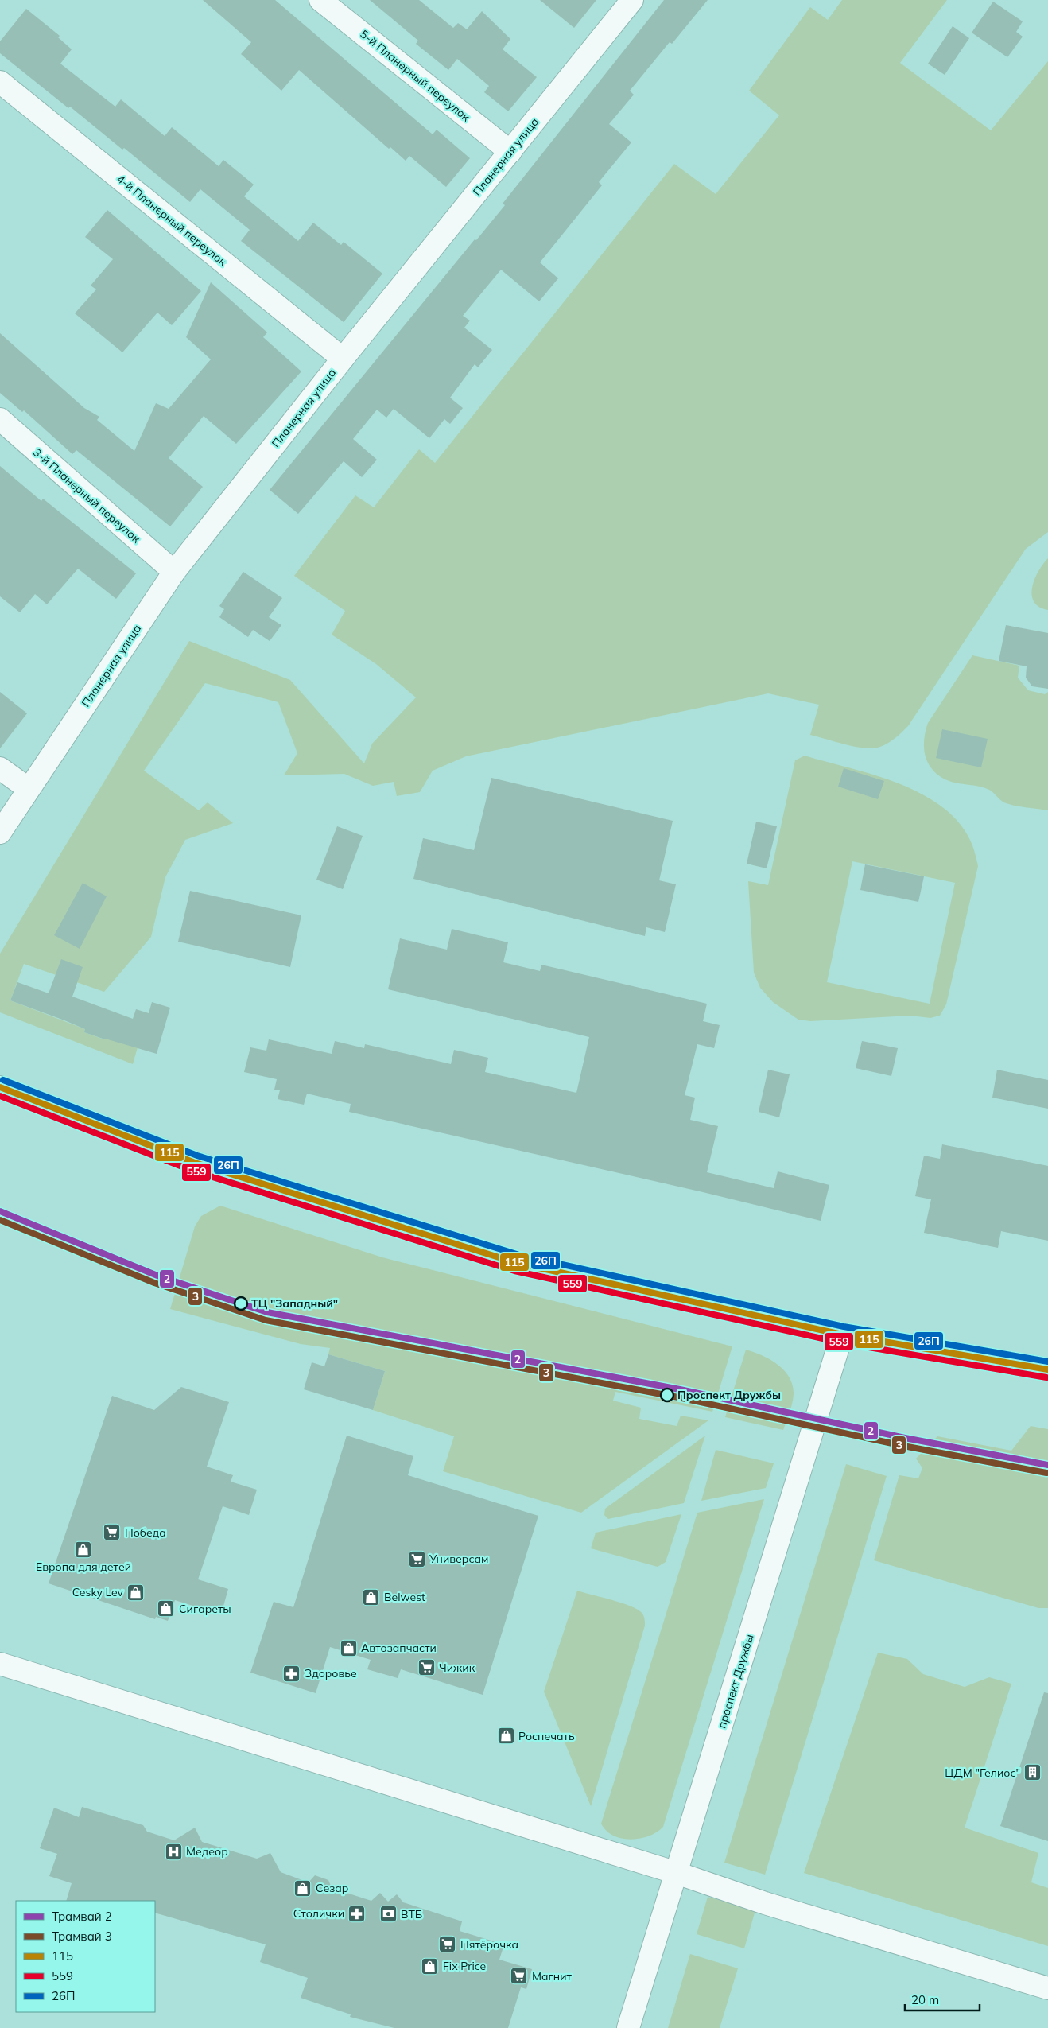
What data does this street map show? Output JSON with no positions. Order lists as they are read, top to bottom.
{
  "streets": {
    "street": [
      "5-й Планерный переулок",
      "Планерная улица",
      "4-й Планерный переулок",
      "3-й Планерный переулок",
      "проспект Дружбы"
    ]
  },
  "crossings": [
    ["5-й Планерный переулок", "Планерная улица"],
    ["Планерная улица", "4-й Планерный переулок"],
    ["Планерная улица", "3-й Планерный переулок"]
  ],
  "places": {
    "other": ["ТЦ \"Западный\"", "Проспект Дружбы"],
    "supermarket": [
      "Победа",
      "Универсам",
      "Чижик",
      "Пятёрочка",
      "Магнит"
    ],
    "shop": [
      "Европа для детей",
      "Cesky Lev",
      "Belwest",
      "Сигареты",
      "Автозапчасти",
      "Роспечать",
      "Сезар",
      "Fix Price"
    ],
    "pharmacy": ["Здоровье", "Столички"],
    "building": ["ЦДМ \"Гелиос\""],
    "hospital": ["Медеор"],
    "bank": ["ВТБ"]
  },
  "lines": [
    "transit line 26П",
    "transit line 115",
    "transit line 559",
    "tram line 2",
    "tram line 3"
  ],
  "legend": [
    "Трамвай 2",
    "Трамвай 3",
    "115",
    "559",
    "26П"
  ],
  "scale_bar": "20 m"
}
